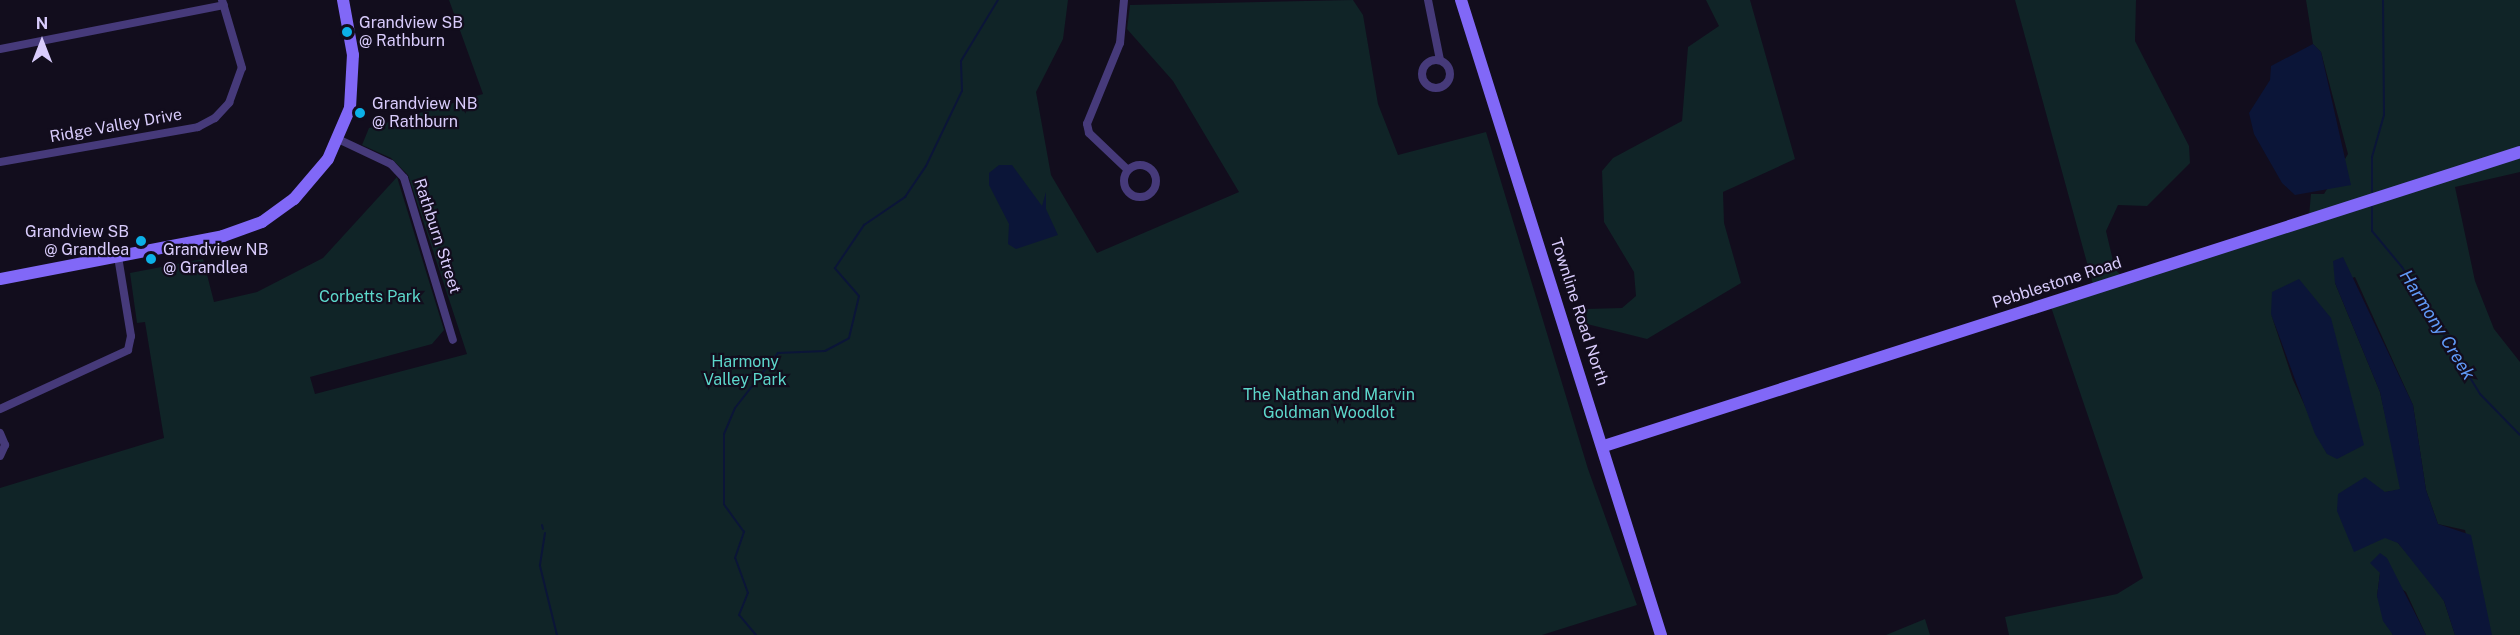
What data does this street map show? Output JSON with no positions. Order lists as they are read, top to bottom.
{
  "streets": {
    "street": [
      "Ridge Valley Drive",
      "Rathburn Street",
      "Pebblestone Road",
      "Townline Road North"
    ]
  },
  "crossings": [
    ["Pebblestone Road", "Townline Road North"]
  ],
  "water": ["Harmony Creek"],
  "parks": ["Corbetts Park", "Harmony Valley Park", "The Nathan and Marvin Goldman Woodlot"],
  "places": [
    "Grandview SB @ Rathburn",
    "Grandview NB @ Rathburn",
    "Grandview SB @ Grandlea",
    "Grandview NB @ Grandlea"
  ],
  "north": "top"
}
